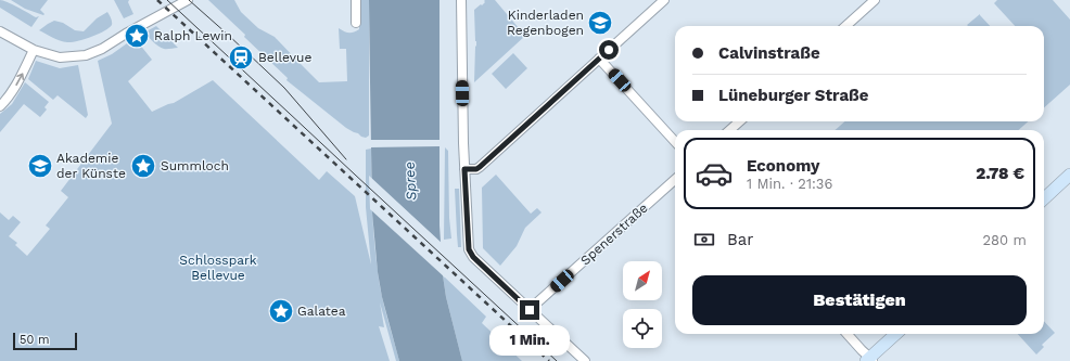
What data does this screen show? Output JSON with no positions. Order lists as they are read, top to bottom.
{
  "streets": {
    "street": ["Spenerstraße"]
  },
  "water": ["Spree"],
  "parks": ["Schlosspark Bellevue"],
  "places": {
    "school or university": ["Kinderladen Regenbogen", "Akademie der Künste"],
    "place": ["Ralph Lewin", "Summloch", "Galatea"],
    "station": ["Bellevue"]
  },
  "scale_bar": "50 m",
  "north": "top right",
  "page": {
    "banner": ["Calvinstraße", "Lüneburger Straße"],
    "list": [
      {
        "name": "Economy",
        "note": "1 Min. · 21:36",
        "value": "2.78 €"
      }
    ],
    "pay": ["Bar", "280 m"],
    "buttons": "Bestätigen",
    "bubble": "1 Min.",
    "scale": "50 m"
  }
}
